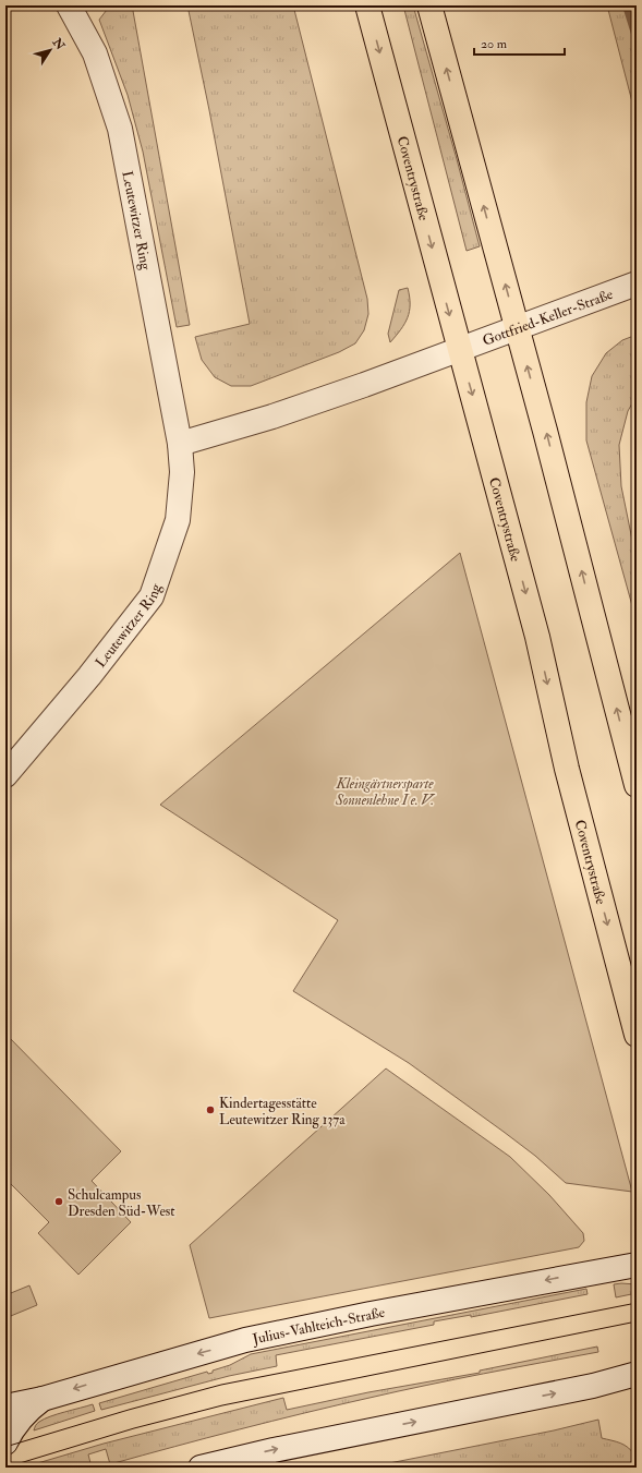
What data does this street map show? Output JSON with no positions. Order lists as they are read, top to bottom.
{
  "streets": {
    "main road": ["Coventrystraße"],
    "street": ["Leutewitzer Ring", "Gottfried-Keller-Straße", "Julius-Vahlteich-Straße"]
  },
  "crossings": [
    ["Coventrystraße", "Gottfried-Keller-Straße"]
  ],
  "parks": ["Kleingärtnersparte Sonnenlehne I e. V."],
  "places": ["Kindertagesstätte Leutewitzer Ring 137a", "Schulcampus Dresden Süd-West"],
  "scale_bar": "20 m",
  "north": "top right"
}
